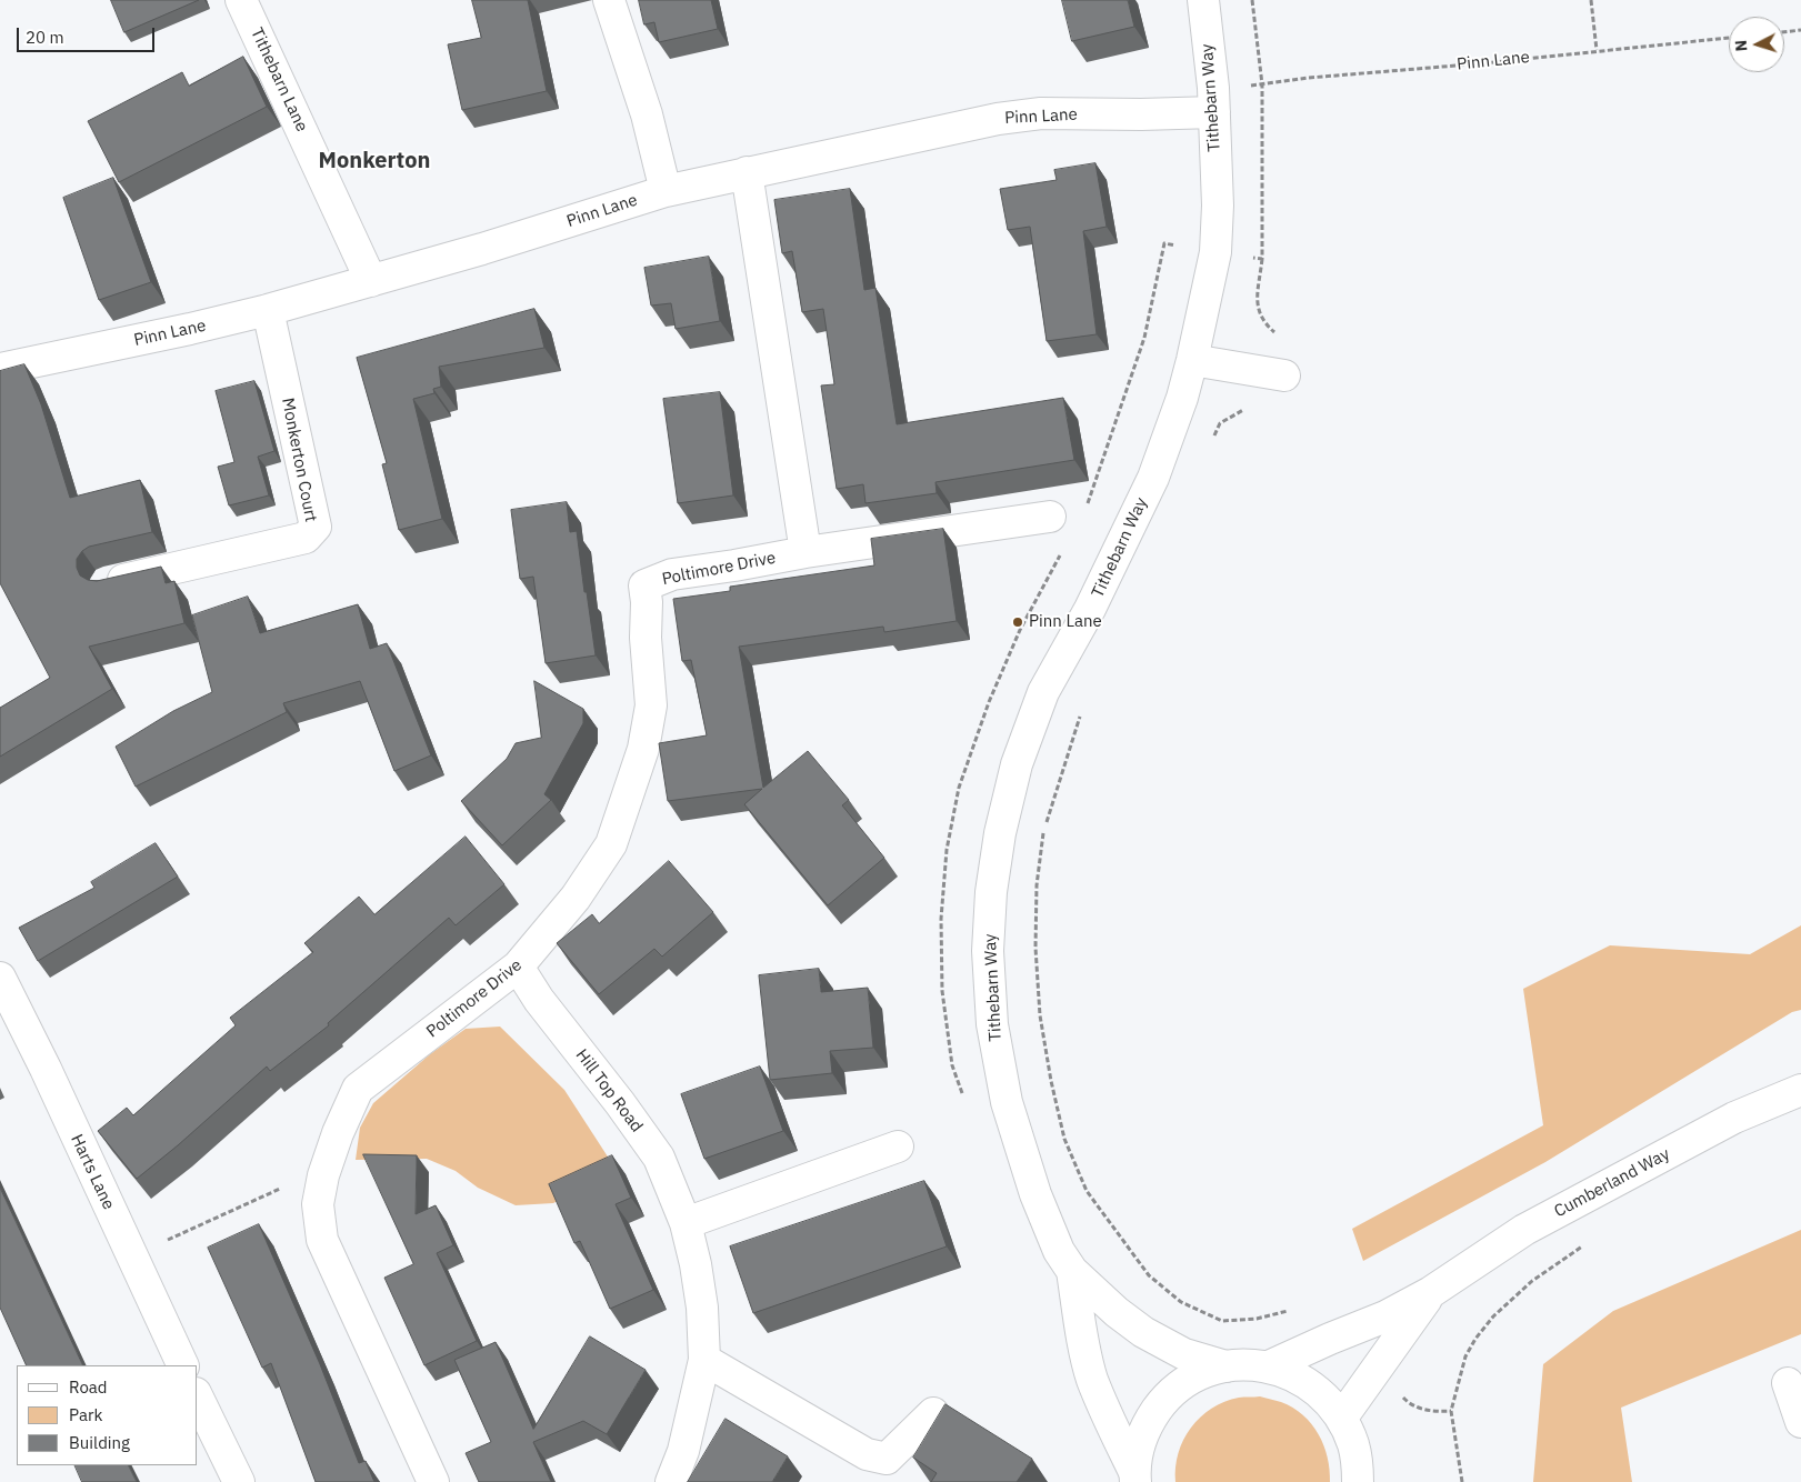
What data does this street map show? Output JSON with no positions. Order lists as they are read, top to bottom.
{
  "streets": {
    "street": [
      "Pinn Lane",
      "Tithebarn Lane",
      "Tithebarn Way",
      "Monkerton Court",
      "Poltimore Drive",
      "Hill Top Road",
      "Harts Lane",
      "Cumberland Way"
    ]
  },
  "crossings": [
    ["Pinn Lane", "Tithebarn Lane"],
    ["Pinn Lane", "Tithebarn Way"],
    ["Pinn Lane", "Monkerton Court"],
    ["Tithebarn Way", "Cumberland Way"],
    ["Poltimore Drive", "Hill Top Road"]
  ],
  "districts": ["Monkerton"],
  "places": ["Pinn Lane"],
  "legend": ["Road", "Park", "Building"],
  "scale_bar": "20 m",
  "north": "left"
}
